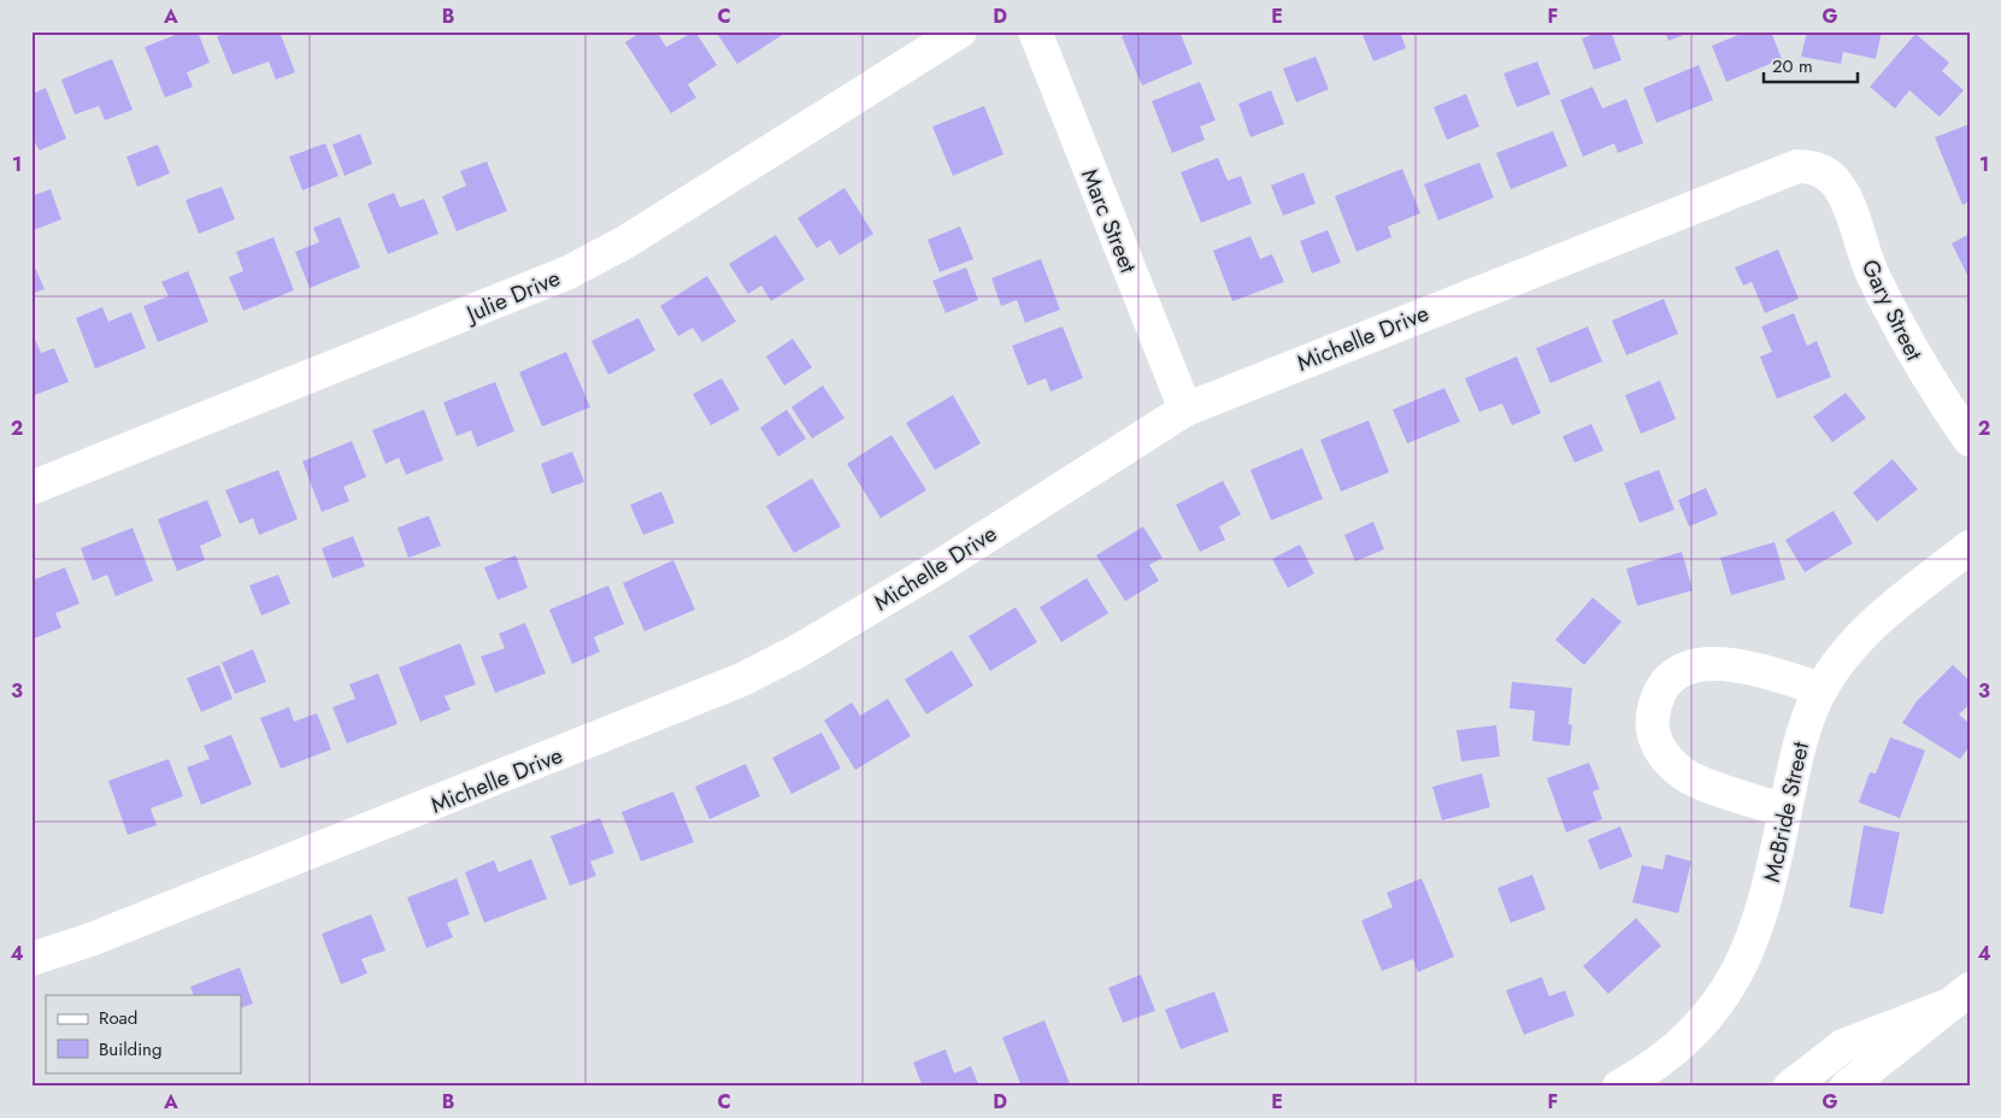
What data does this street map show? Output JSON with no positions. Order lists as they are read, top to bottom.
{
  "streets": {
    "main road": [
      "Marc Street",
      "Julie Drive",
      "Gary Street",
      "Michelle Drive",
      "McBride Street"
    ]
  },
  "crossings": [
    ["Marc Street", "Michelle Drive"],
    ["Gary Street", "Michelle Drive"]
  ],
  "legend": ["Road", "Building"],
  "scale_bar": "20 m",
  "grid": {
    "columns": [
      "A",
      "B",
      "C",
      "D",
      "E",
      "F",
      "G"
    ],
    "rows": [
      "1",
      "2",
      "3",
      "4"
    ]
  }
}
